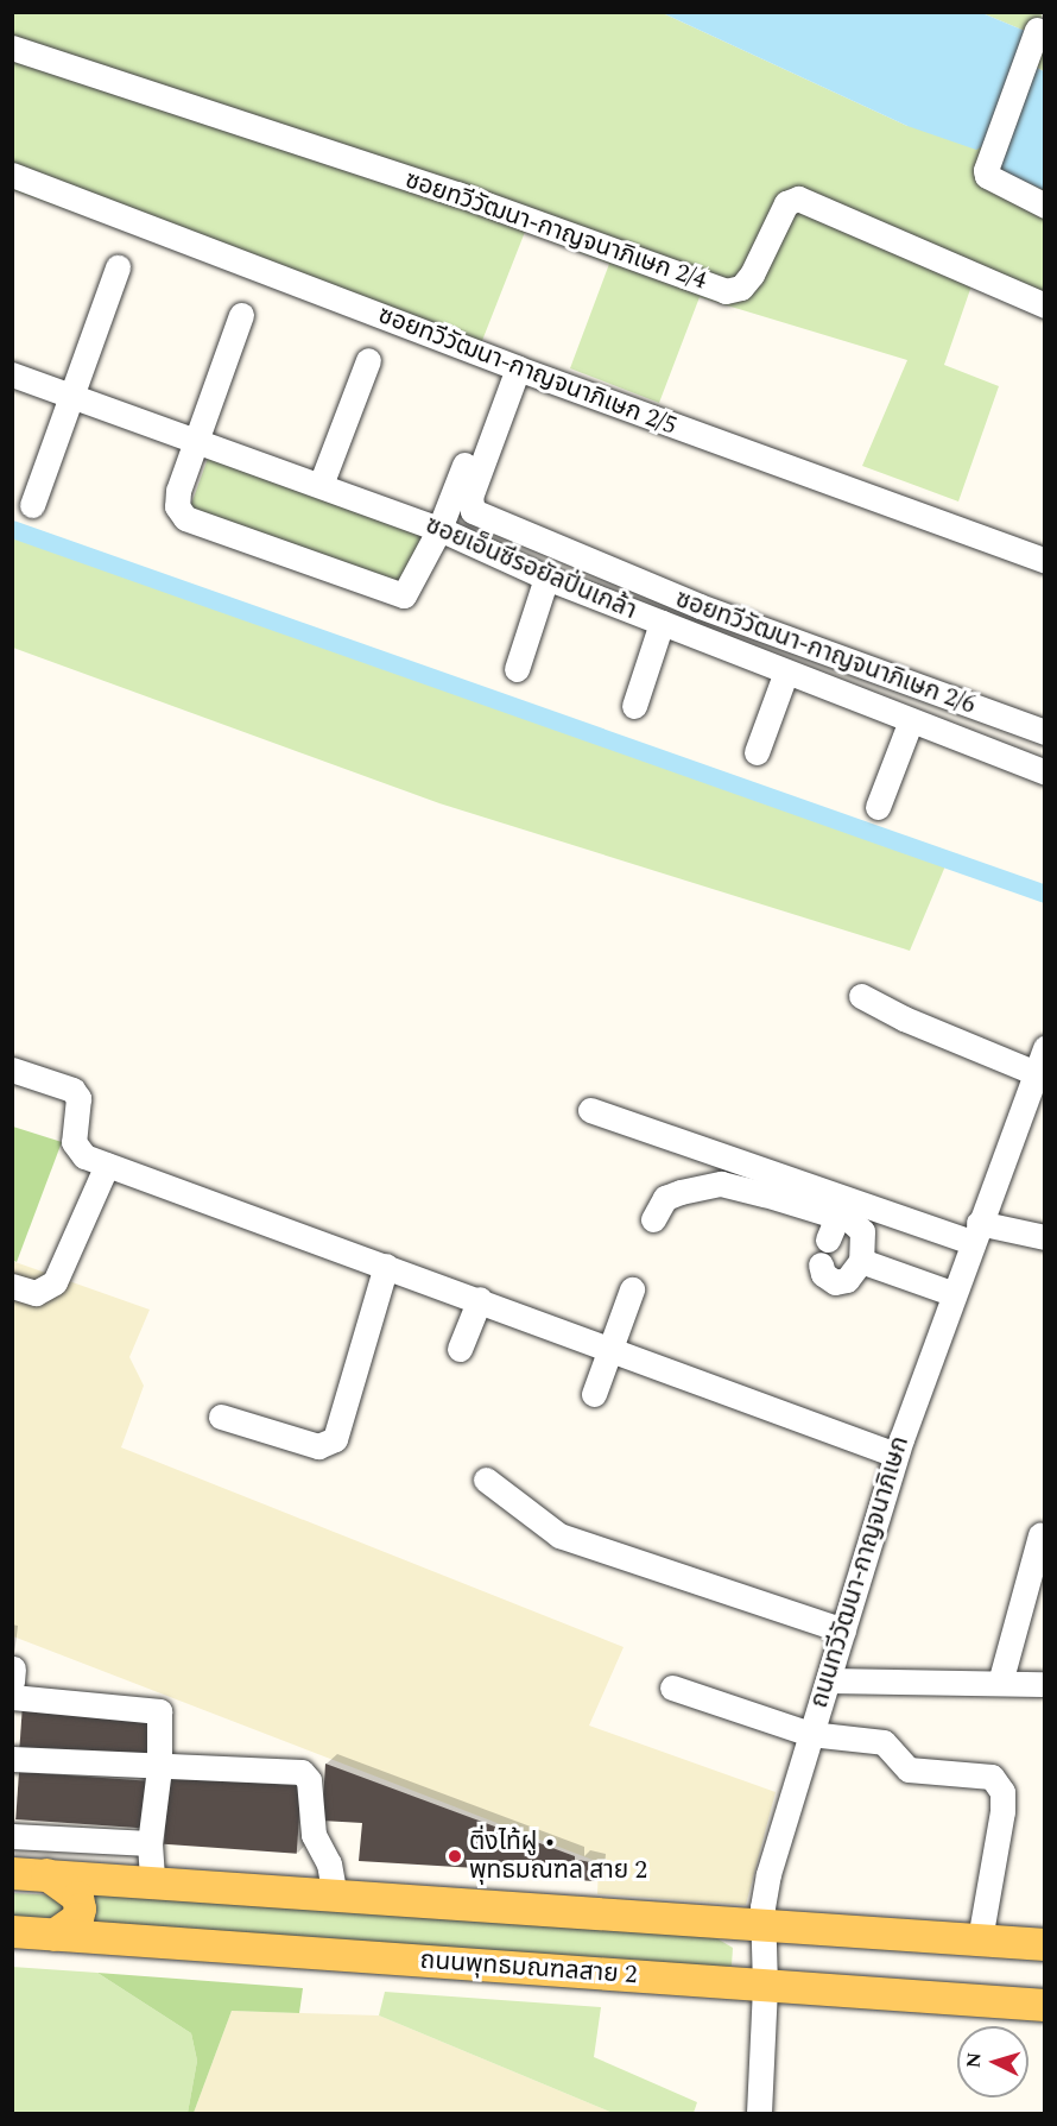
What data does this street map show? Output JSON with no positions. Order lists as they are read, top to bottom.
{
  "streets": {
    "main road": ["ถนนพุทธมณฑลสาย 2"],
    "street": [
      "ซอยทวีวัฒนา-กาญจนาภิเษก 2/4",
      "ซอยทวีวัฒนา-กาญจนาภิเษก 2/5",
      "ซอยเอ็นซีรอยัลปิ่นเกล้า",
      "ซอยทวีวัฒนา-กาญจนาภิเษก 2/6",
      "ถนนทวีวัฒนา-กาญจนาภิเษก"
    ]
  },
  "crossings": [
    ["ซอยทวีวัฒนา-กาญจนาภิเษก 2/5", "ซอยทวีวัฒนา-กาญจนาภิเษก 2/6"],
    ["ถนนทวีวัฒนา-กาญจนาภิเษก", "ถนนพุทธมณฑลสาย 2"]
  ],
  "places": ["ติ่งไท้ฝู • พุทธมณฑล สาย 2"],
  "north": "left"
}
